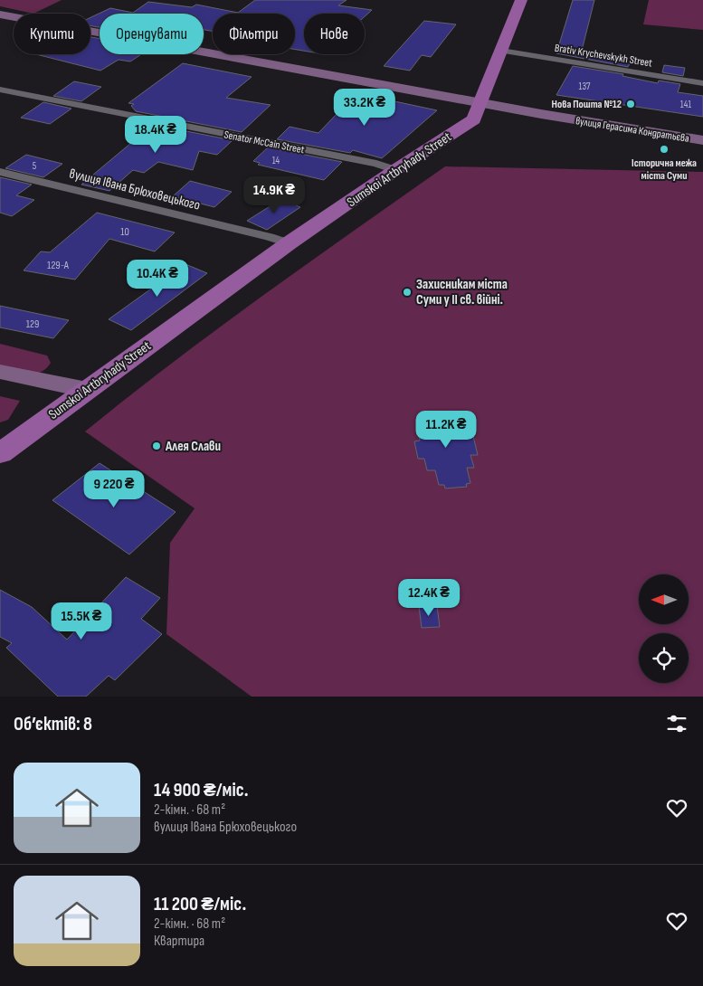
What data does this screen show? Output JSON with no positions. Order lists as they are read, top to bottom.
{
  "streets": {
    "main road": ["Sumskoi Artbryhady Street"],
    "street": [
      "Brativ Krychevskykh Street",
      "вулиця Герасима Кондратьєва",
      "Senator McCain Street",
      "вулиця Івана Брюховецького"
    ]
  },
  "crossings": [
    ["Brativ Krychevskykh Street", "Sumskoi Artbryhady Street"],
    ["вулиця Герасима Кондратьєва", "Sumskoi Artbryhady Street"],
    ["Senator McCain Street", "Sumskoi Artbryhady Street"],
    ["Sumskoi Artbryhady Street", "вулиця Івана Брюховецького"]
  ],
  "places": [
    "Нова Пошта №12",
    "Історична межа міста Суми",
    "Захисникам міста Суми у ІІ св. війні.",
    "Алея Слави"
  ],
  "house_numbers": [
    "137",
    "141",
    "14",
    "5",
    "10",
    "129-А",
    "129"
  ],
  "north": "left",
  "page": {
    "chip": [
      "Купити",
      "Орендувати",
      "Фільтри",
      "Нове"
    ],
    "price": [
      "33.2K ₴",
      "18.4K ₴",
      "14.9K ₴",
      "10.4K ₴",
      "11.2K ₴",
      "9 220 ₴",
      "12.4K ₴",
      "15.5K ₴"
    ],
    "heading": "Об’єктів: 8",
    "list": [
      {
        "name": "14 900 ₴/міс.",
        "note": "2-кімн. · 68 m² · вулиця Івана Брюховецького"
      },
      {
        "name": "11 200 ₴/міс.",
        "note": "2-кімн. · 68 m² · Квартира"
      }
    ]
  }
}
